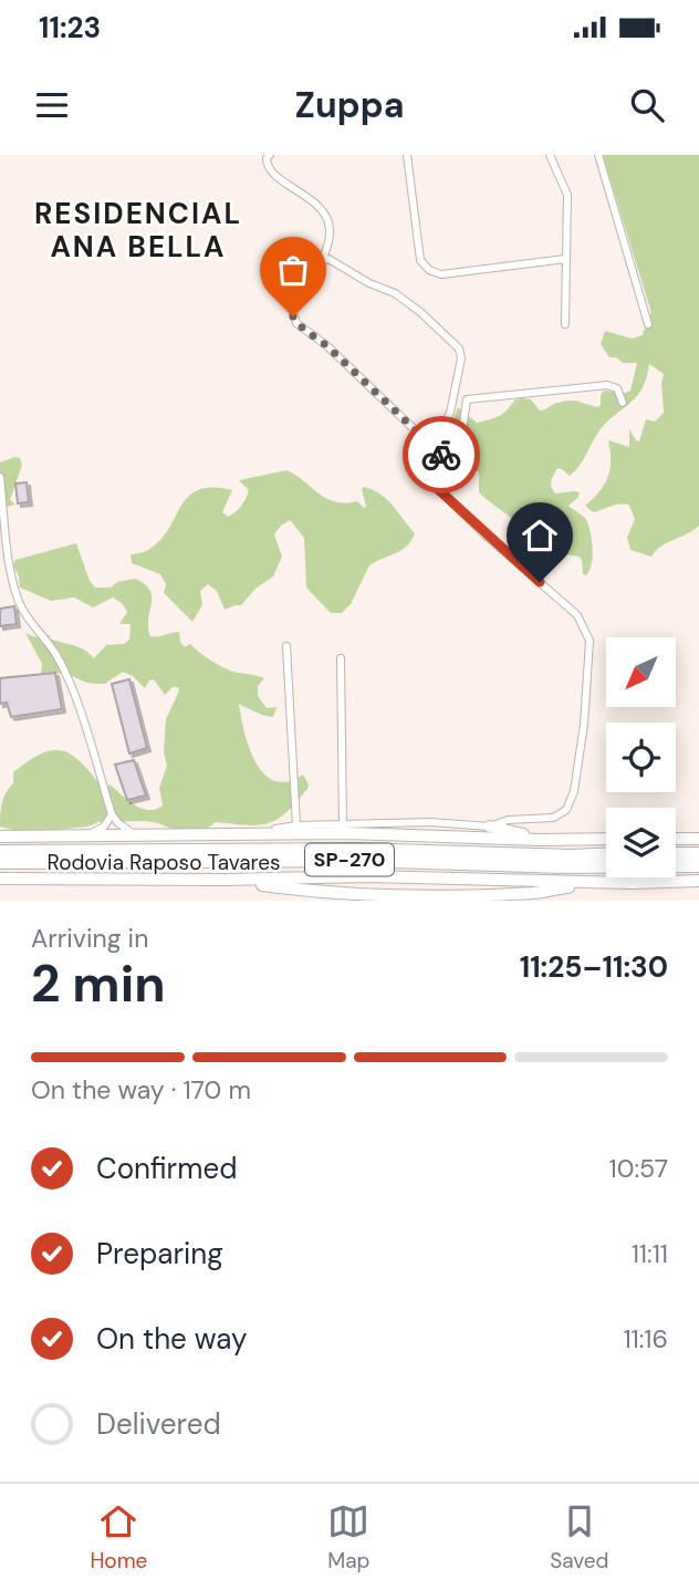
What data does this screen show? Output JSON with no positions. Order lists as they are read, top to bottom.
{
  "streets": {
    "highway": ["SP-270", "Rodovia Raposo Tavares"]
  },
  "districts": ["RESIDENCIAL ANA BELLA"],
  "north": "bottom left",
  "page": {
    "status": "11:23",
    "header": "Zuppa",
    "heading": ["2 min", "Arriving in", "11:25–11:30"],
    "bar": "On the way · 170 m",
    "list": [
      ["Confirmed", "10:57"],
      ["Preparing", "11:11"],
      ["On the way", "11:16"],
      "Delivered"
    ],
    "tabs": ["Home", "Map", "Saved"]
  }
}
